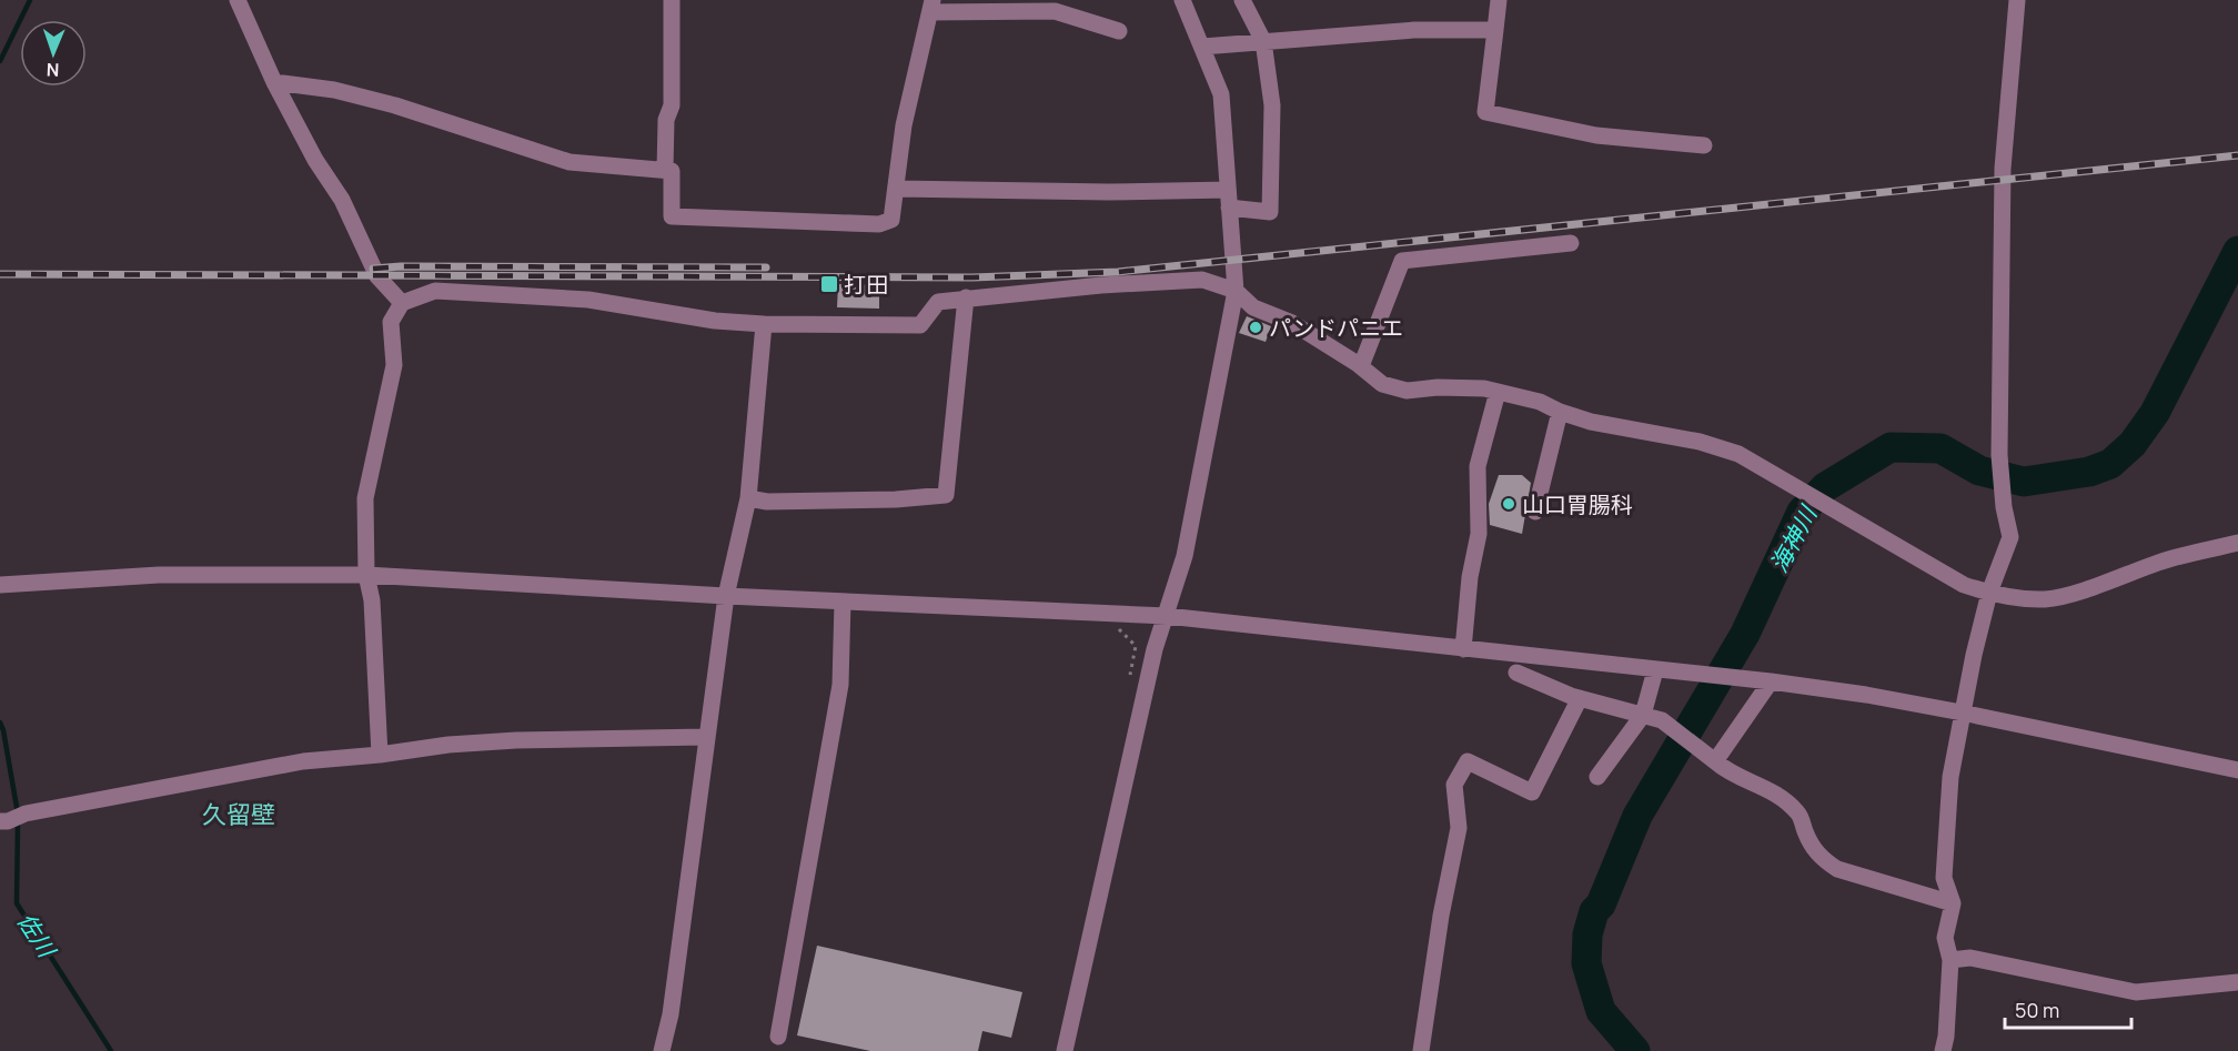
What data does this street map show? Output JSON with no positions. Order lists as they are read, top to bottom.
{
  "districts": ["久留壁"],
  "water": ["海神川", "佐川"],
  "places": {
    "transit": ["打田"],
    "other": ["パンドパニエ", "山口胃腸科"]
  },
  "scale_bar": "50 m",
  "north": "bottom"
}
